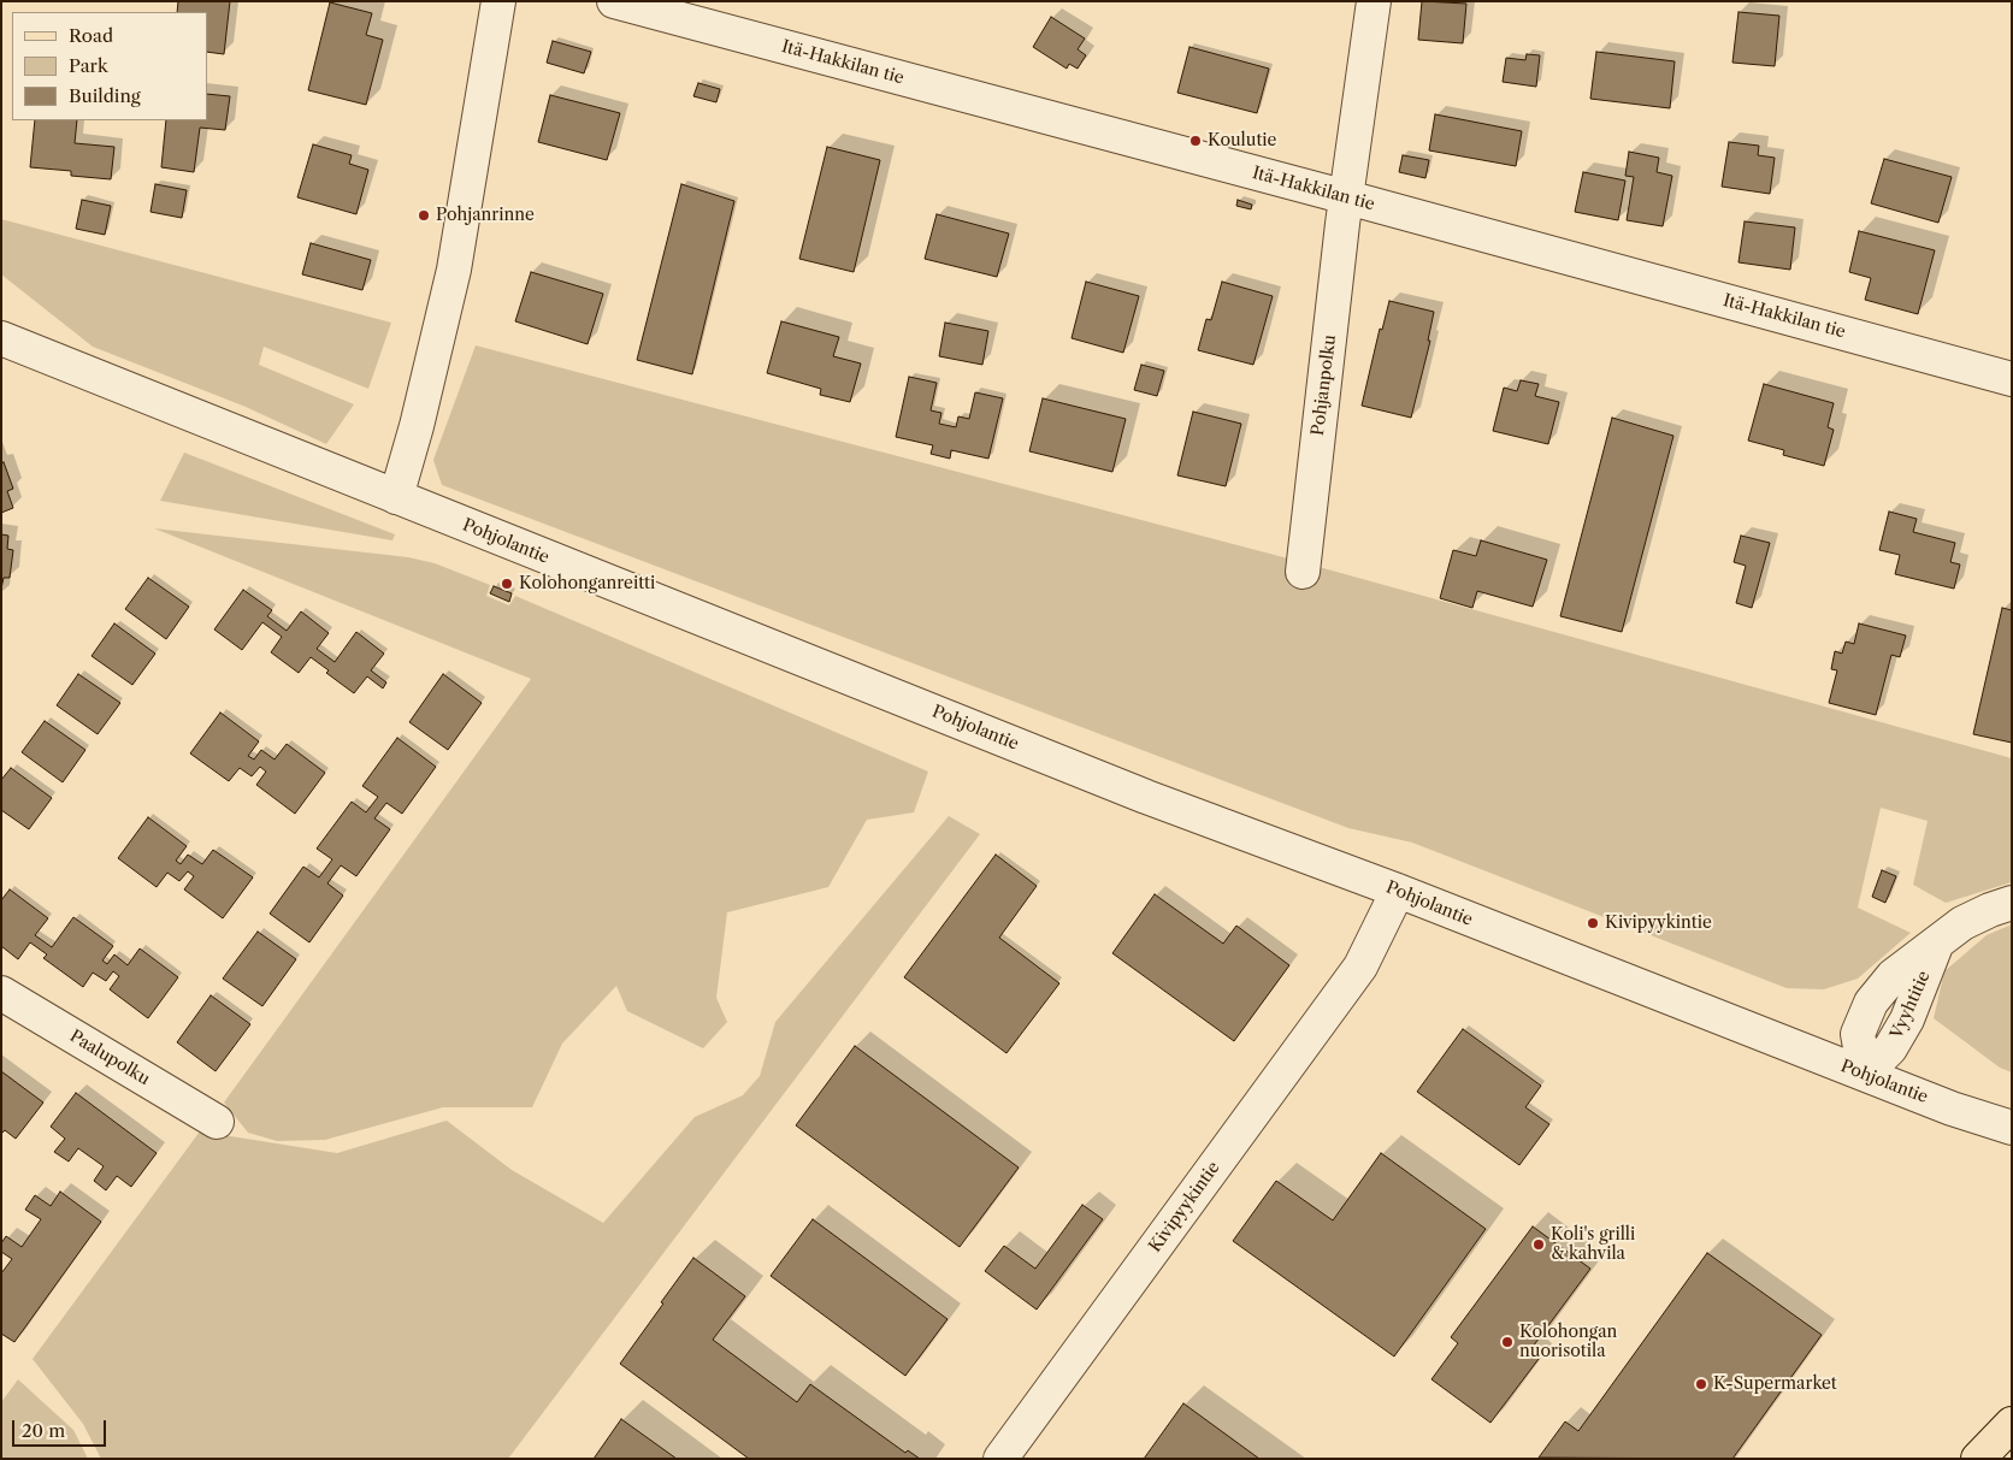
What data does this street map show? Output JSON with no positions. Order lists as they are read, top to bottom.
{
  "streets": {
    "street": [
      "Itä-Hakkilan tie",
      "Pohjanpolku",
      "Pohjolantie",
      "Vyyhtitie",
      "Paalupolku",
      "Kivipyykintie"
    ]
  },
  "crossings": [
    ["Itä-Hakkilan tie", "Pohjanpolku"],
    ["Pohjolantie", "Vyyhtitie"],
    ["Pohjolantie", "Kivipyykintie"]
  ],
  "places": [
    "Koulutie",
    "Pohjanrinne",
    "Kolohonganreitti",
    "Kivipyykintie",
    "Koli's grilli & kahvila",
    "Kolohongan nuorisotila",
    "K-Supermarket"
  ],
  "legend": ["Road", "Park", "Building"],
  "scale_bar": "20 m"
}
